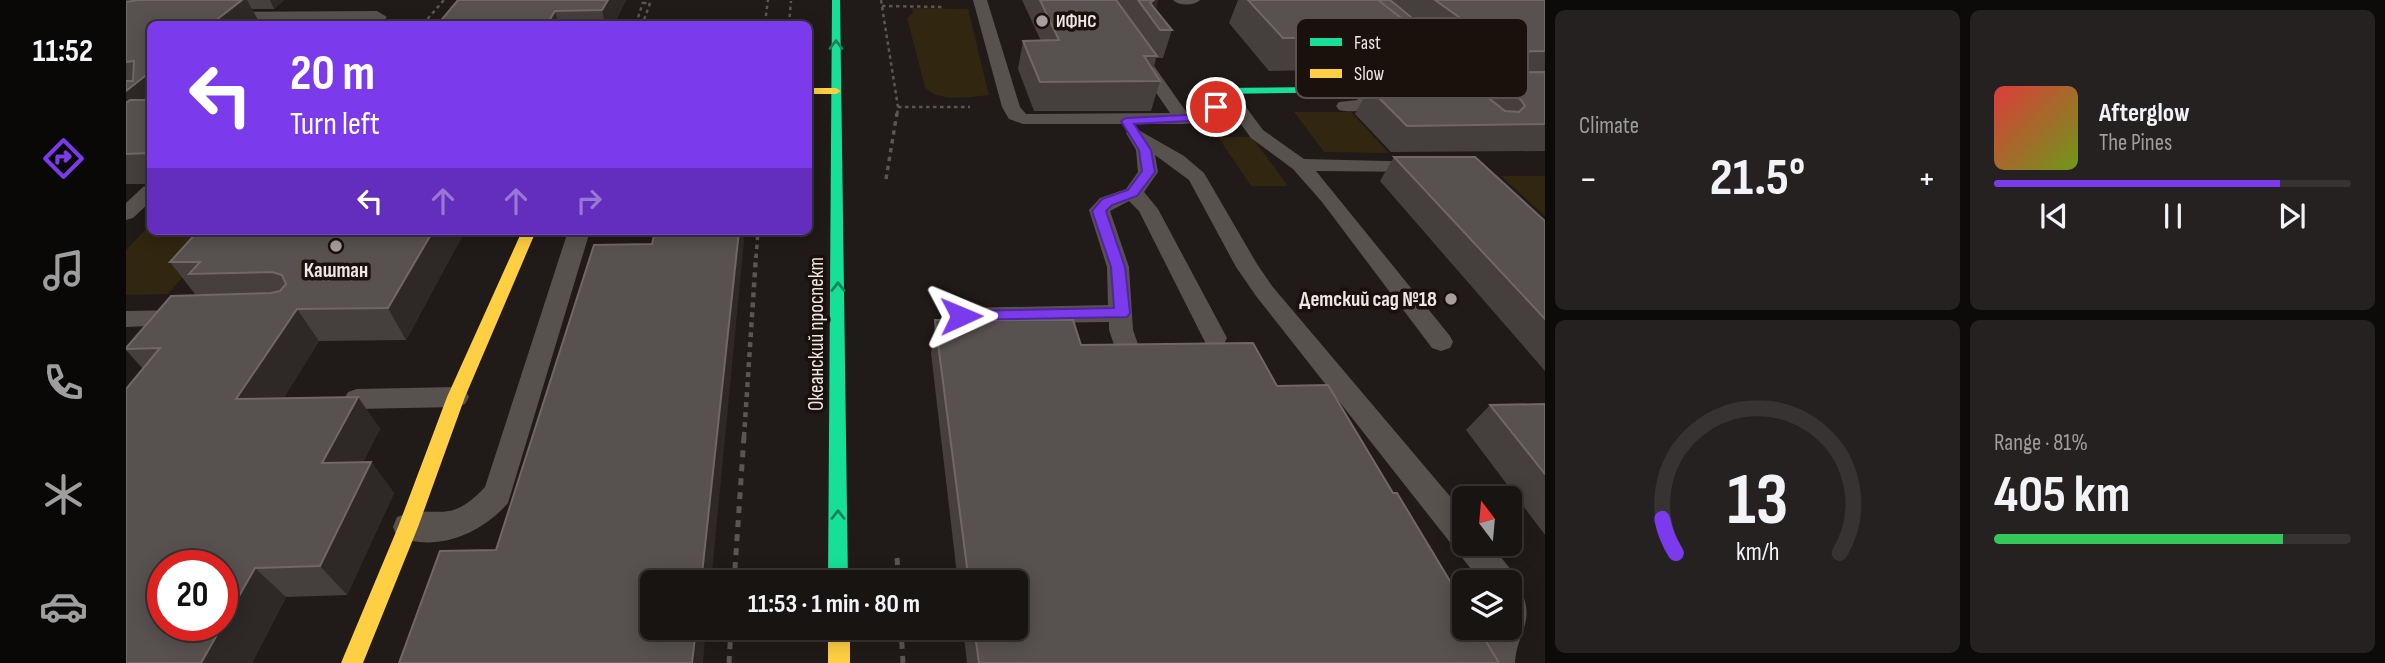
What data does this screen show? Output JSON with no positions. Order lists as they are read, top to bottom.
{
  "streets": {
    "main road": ["Океанский проспект"]
  },
  "one_way": ["Океанский проспект"],
  "places": ["ИФНС", "Каштан", "Детский сад №18"],
  "legend": ["Fast", "Slow"],
  "north": "top",
  "page": {
    "tabs": "11:52",
    "tile": [
      "Climate",
      ["Range · 81%", "405 km"]
    ],
    "turn": ["20 m", "Turn left"],
    "song": ["Afterglow", "The Pines"],
    "heat": ["−", "21.5°", "+"],
    "limit": "20",
    "trip": "11:53 · 1 min · 80 m",
    "gauge": ["13", "km/h"]
  }
}
